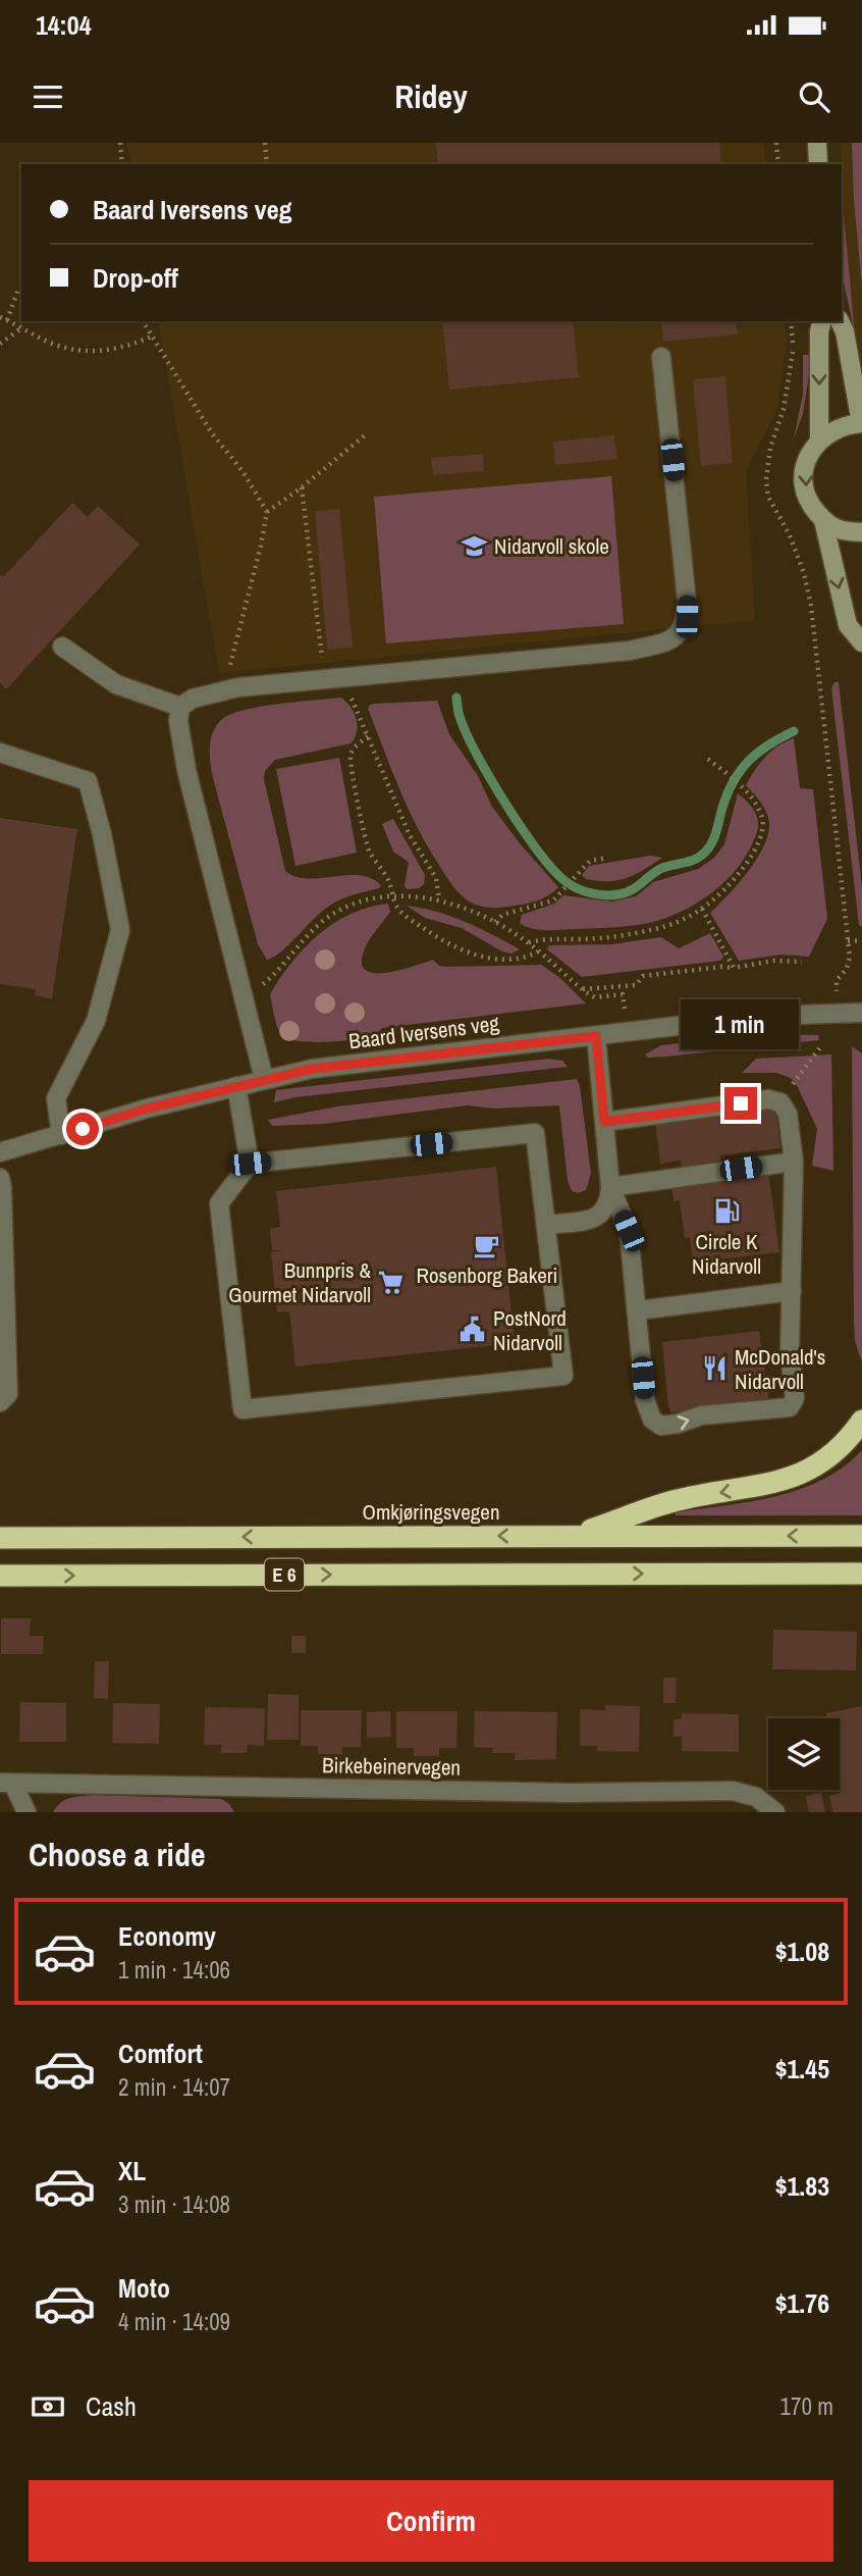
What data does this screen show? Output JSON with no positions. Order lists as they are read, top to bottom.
{
  "streets": {
    "highway": ["Omkjøringsvegen", "E 6"],
    "street": ["Baard Iversens veg", "Birkebeinervegen"]
  },
  "crossings": [
    ["Omkjøringsvegen", "E 6"]
  ],
  "places": {
    "school or university": ["Nidarvoll skole"],
    "fuel station": ["Circle K Nidarvoll"],
    "cafe": ["Rosenborg Bakeri"],
    "supermarket": ["Bunnpris & Gourmet Nidarvoll"],
    "public building": ["PostNord Nidarvoll"],
    "restaurant": ["McDonald's Nidarvoll"]
  },
  "page": {
    "status": "14:04",
    "header": "Ridey",
    "banner": ["Baard Iversens veg", "Drop-off"],
    "bubble": "1 min",
    "heading": "Choose a ride",
    "list": [
      {
        "name": "Economy",
        "note": "1 min · 14:06",
        "value": "$1.08"
      },
      {
        "name": "Comfort",
        "note": "2 min · 14:07",
        "value": "$1.45"
      },
      {
        "name": "XL",
        "note": "3 min · 14:08",
        "value": "$1.83"
      },
      {
        "name": "Moto",
        "note": "4 min · 14:09",
        "value": "$1.76"
      }
    ],
    "pay": ["Cash", "170 m"],
    "buttons": "Confirm"
  }
}
